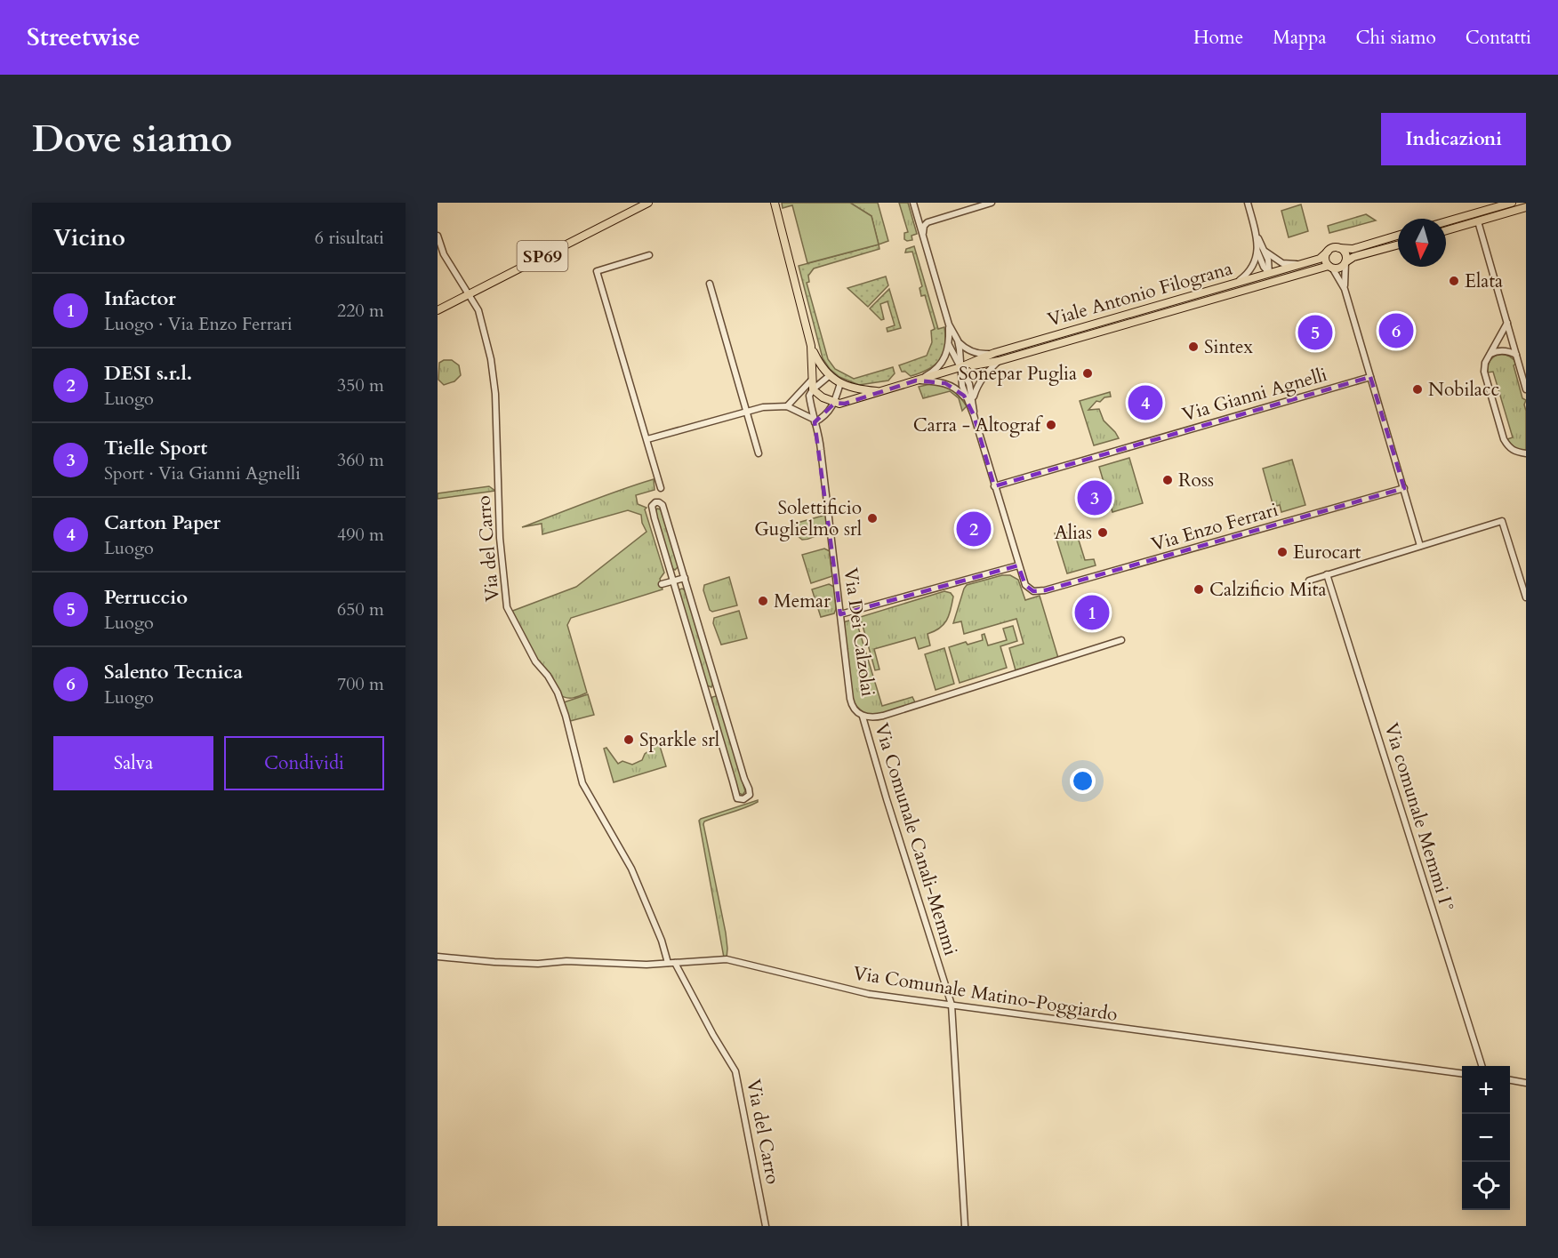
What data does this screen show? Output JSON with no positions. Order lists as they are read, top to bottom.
{
  "streets": {
    "main road": ["SP69", "Viale Antonio Filograna"],
    "street": [
      "Via Gianni Agnelli",
      "Via Enzo Ferrari",
      "Via del Carro",
      "Via Dei Calzolai",
      "Via comunale Memmi I°",
      "Via Comunale Canali-Memmi",
      "Via Comunale Matino-Poggiardo"
    ]
  },
  "crossings": [
    ["SP69", "Via del Carro"],
    ["Via del Carro", "Via Comunale Matino-Poggiardo"],
    ["Via Dei Calzolai", "Via Comunale Canali-Memmi"],
    ["Via Comunale Canali-Memmi", "Via Comunale Matino-Poggiardo"]
  ],
  "places": [
    "Elata",
    "Sintex",
    "Sonepar Puglia",
    "Nobilacc",
    "Carra - Altograf",
    "Ross",
    "Solettificio Guglielmo srl",
    "Alias",
    "Eurocart",
    "Calzificio Mita",
    "Memar",
    "Sparkle srl"
  ],
  "north": "bottom",
  "page": {
    "header": "Streetwise",
    "nav": [
      "Home",
      "Mappa",
      "Chi siamo",
      "Contatti"
    ],
    "buttons": [
      "Indicazioni",
      ["Salva", "Condividi"]
    ],
    "title": "Dove siamo",
    "heading": ["Vicino", "6 risultati"],
    "list": [
      {
        "mark": "1",
        "name": "Infactor",
        "note": "Luogo · Via Enzo Ferrari",
        "value": "220 m"
      },
      {
        "mark": "2",
        "name": "DESI s.r.l.",
        "note": "Luogo",
        "value": "350 m"
      },
      {
        "mark": "3",
        "name": "Tielle Sport",
        "note": "Sport · Via Gianni Agnelli",
        "value": "360 m"
      },
      {
        "mark": "4",
        "name": "Carton Paper",
        "note": "Luogo",
        "value": "490 m"
      },
      {
        "mark": "5",
        "name": "Perruccio",
        "note": "Luogo",
        "value": "650 m"
      },
      {
        "mark": "6",
        "name": "Salento Tecnica",
        "note": "Luogo",
        "value": "700 m"
      }
    ],
    "pins": [
      "6",
      "5",
      "4",
      "3",
      "2",
      "1"
    ],
    "map_buttons": ["+", "−"]
  }
}
